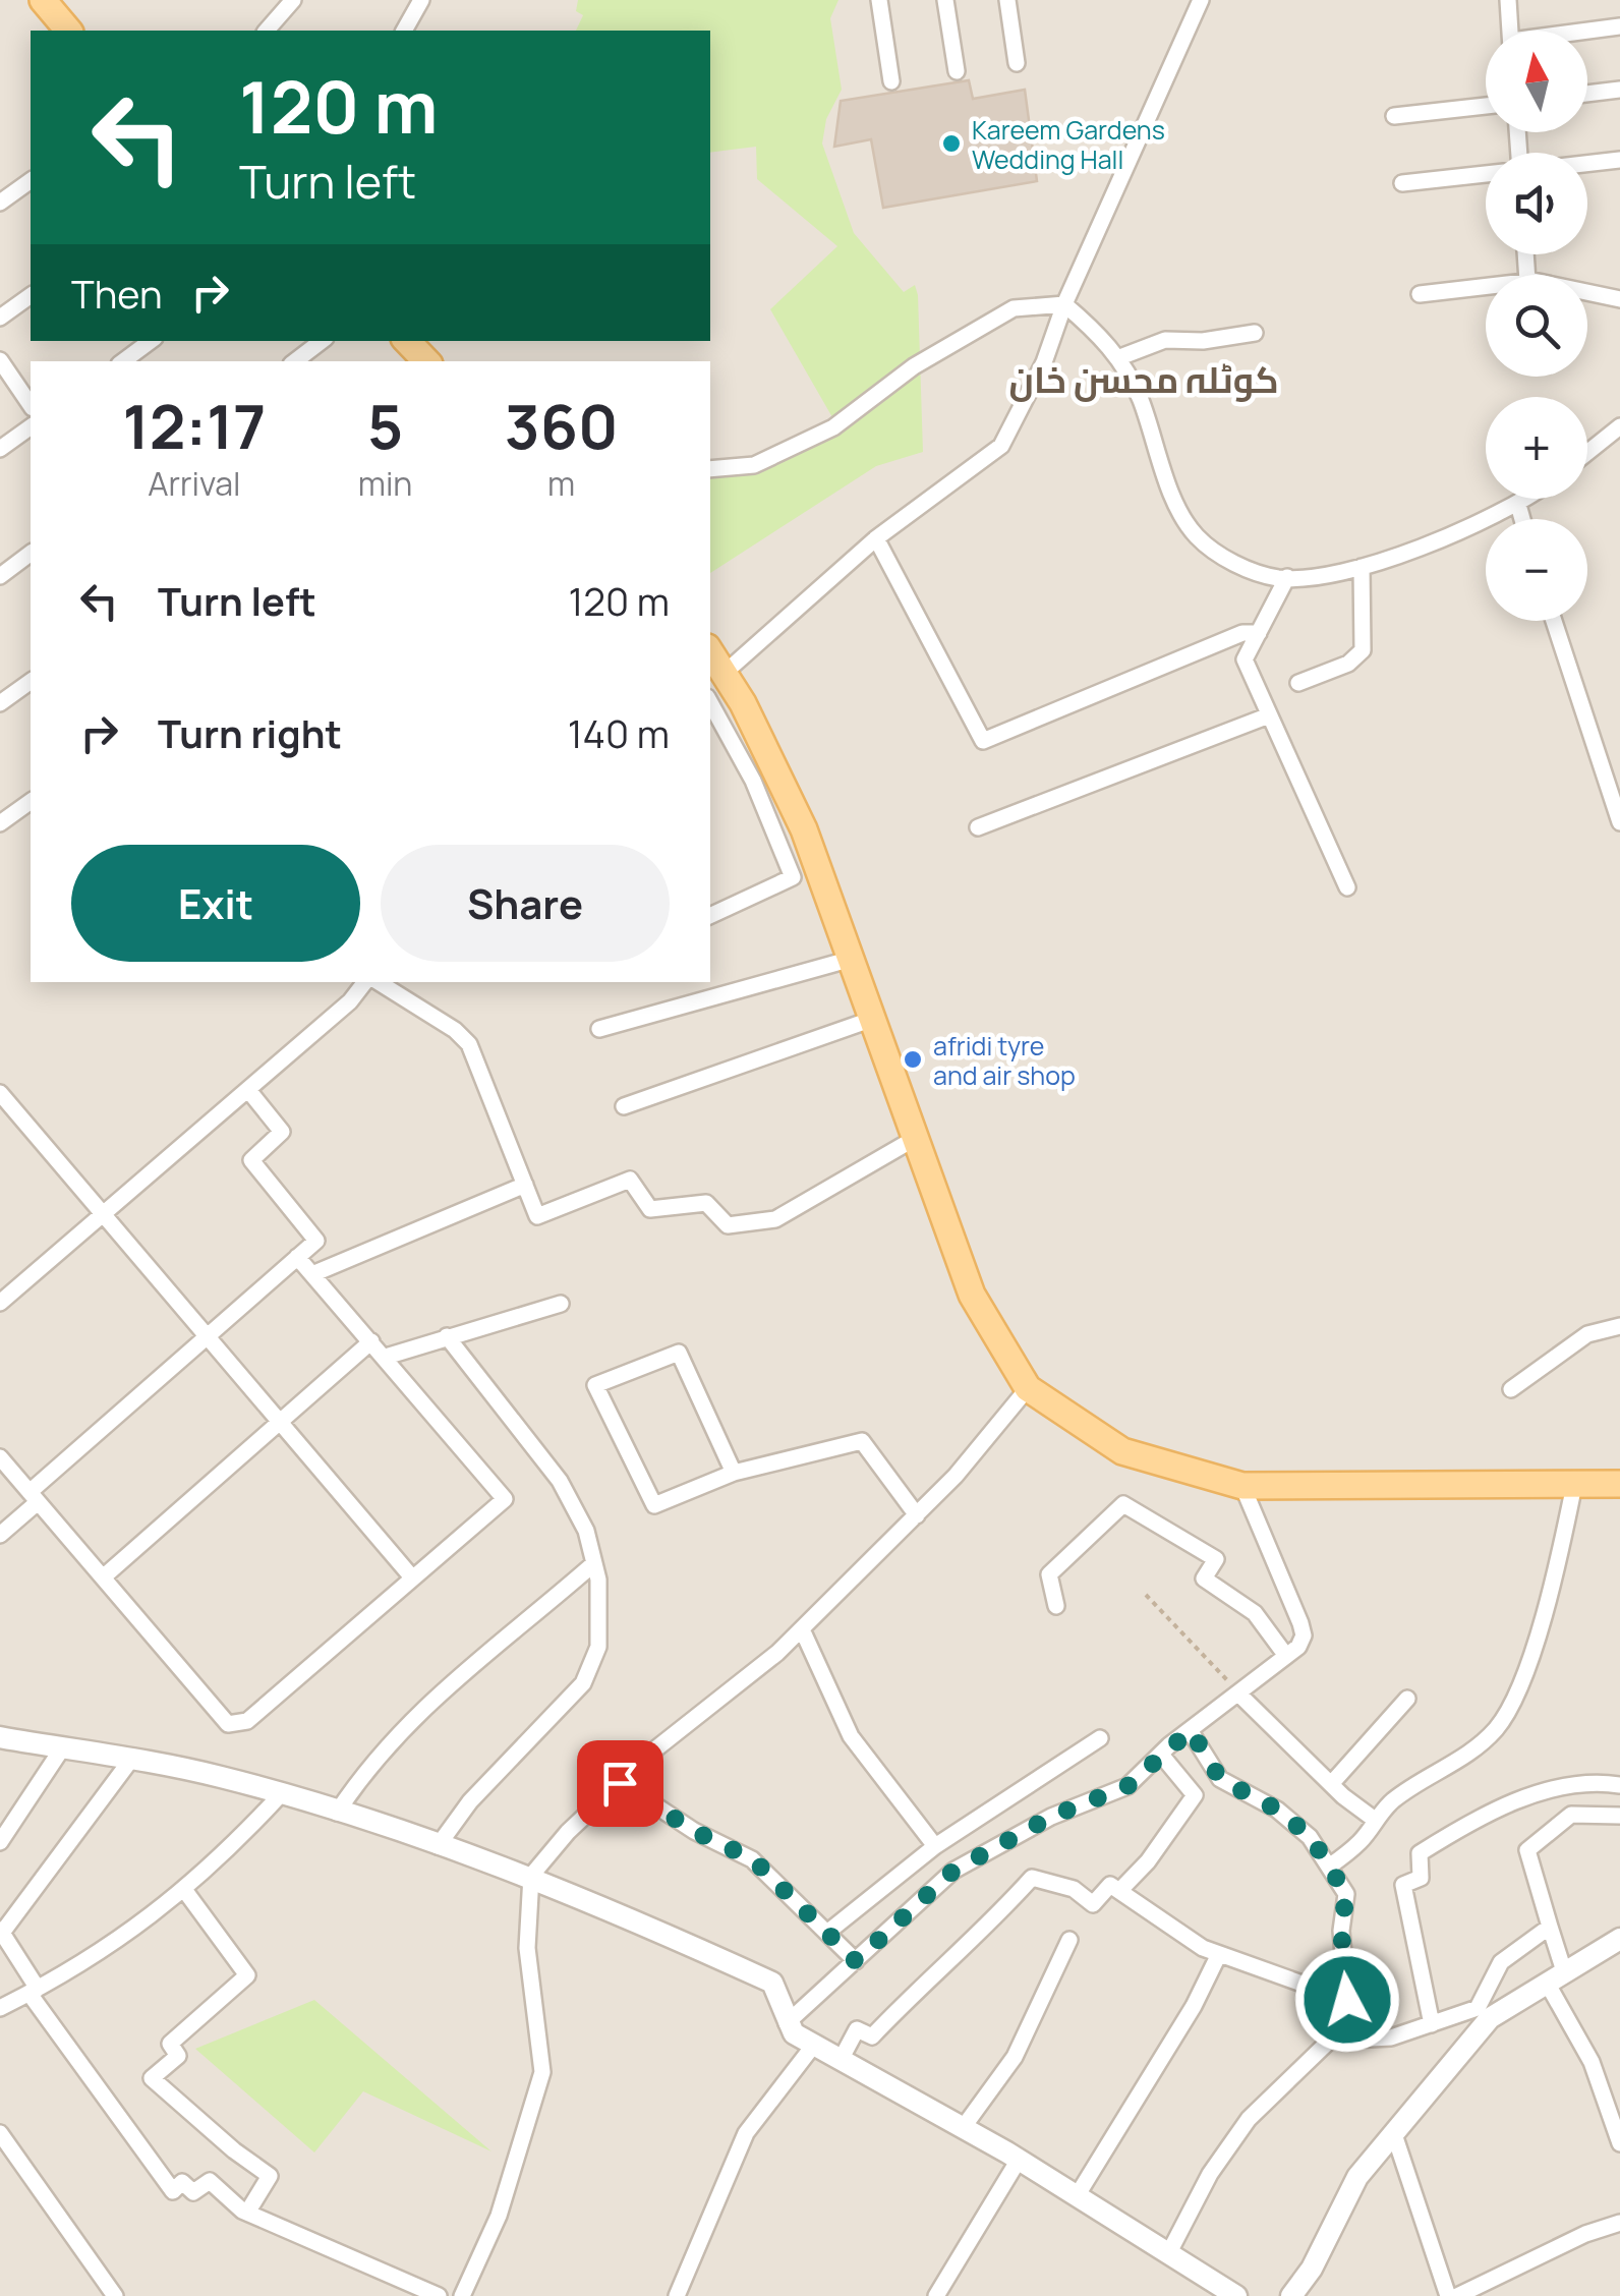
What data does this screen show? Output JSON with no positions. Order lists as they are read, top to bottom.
{
  "districts": ["کوٹلہ محسن خان"],
  "places": ["Kareem Gardens Wedding Hall", "afridi tyre and air shop"],
  "north": "top",
  "page": {
    "map_buttons": ["+", "−"],
    "turn": ["120 m", "Turn left"],
    "then": "Then",
    "eta": [
      "12:17",
      "Arrival",
      "5",
      "min",
      "360",
      "m"
    ],
    "list": [
      {
        "name": "Turn left",
        "value": "120 m"
      },
      {
        "name": "Turn right",
        "value": "140 m"
      }
    ],
    "buttons": ["Exit", "Share"]
  }
}
